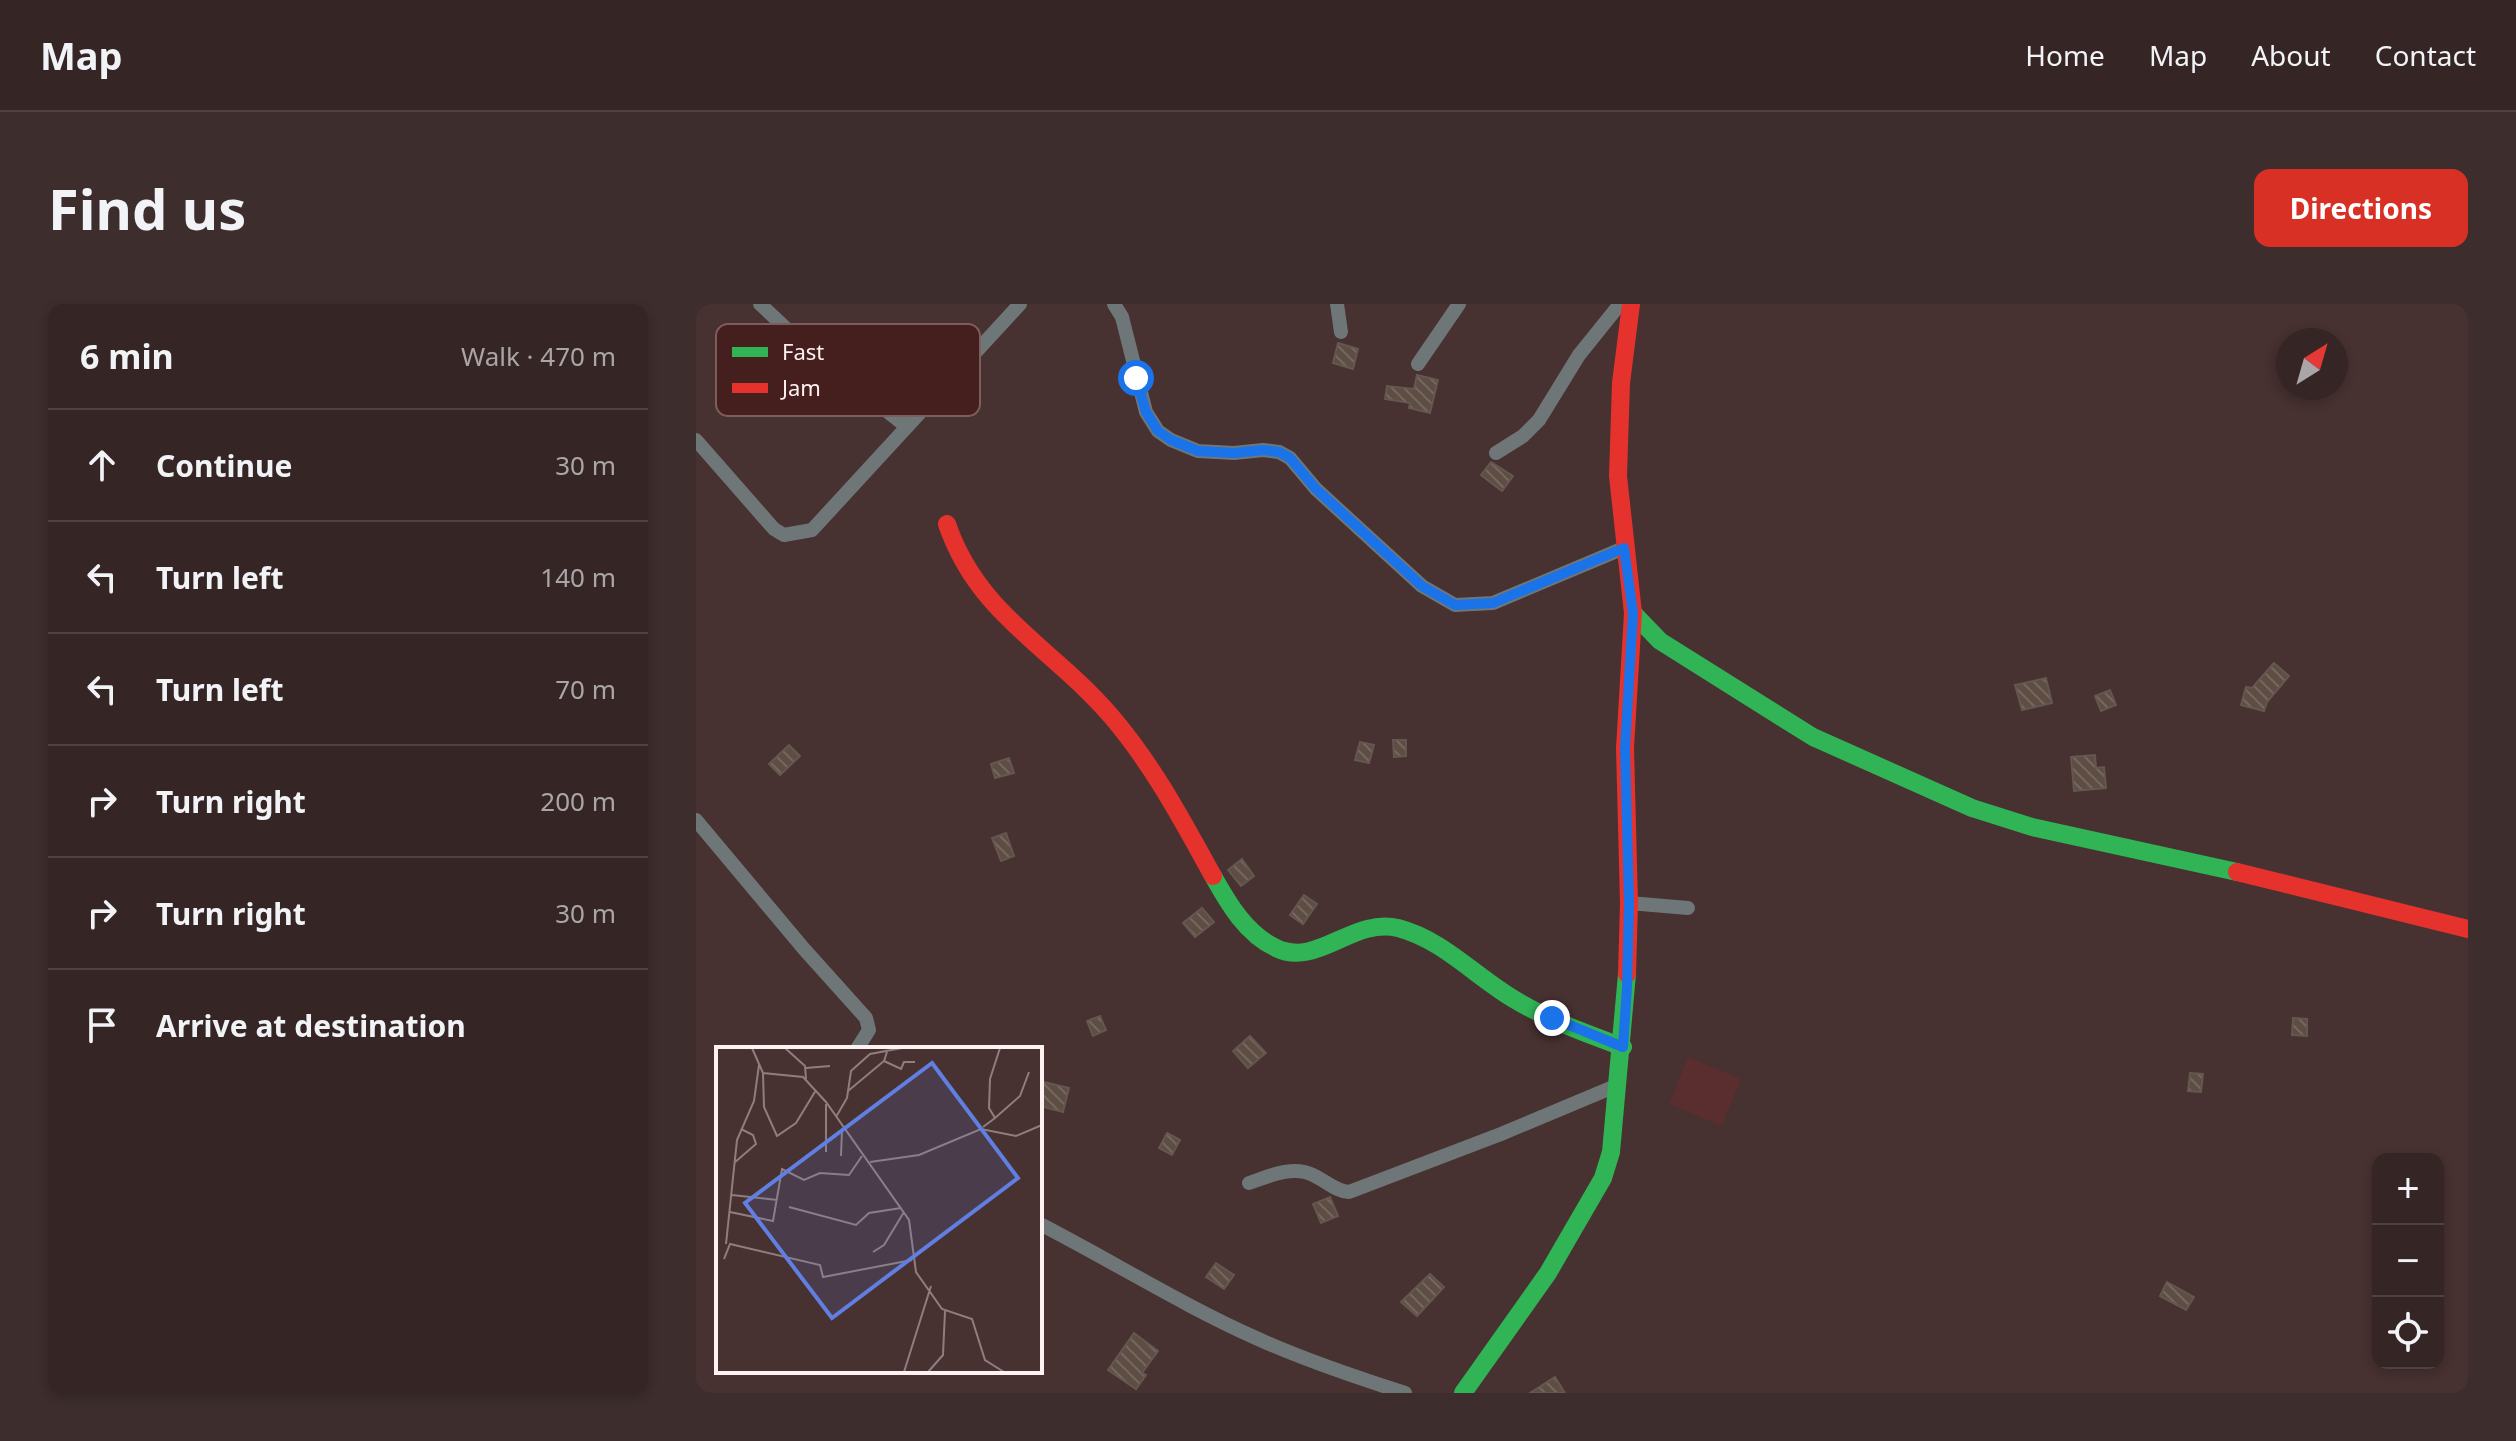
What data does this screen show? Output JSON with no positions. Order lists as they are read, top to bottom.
{
  "legend": ["Fast", "Jam"],
  "north": "top right",
  "page": {
    "header": "Map",
    "nav": [
      "Home",
      "Map",
      "About",
      "Contact"
    ],
    "buttons": "Directions",
    "title": "Find us",
    "heading": ["6 min", "Walk · 470 m"],
    "list": [
      ["Continue", "30 m"],
      ["Turn left", "140 m"],
      ["Turn left", "70 m"],
      ["Turn right", "200 m"],
      ["Turn right", "30 m"],
      "Arrive at destination"
    ],
    "map_buttons": ["+", "−"]
  }
}
